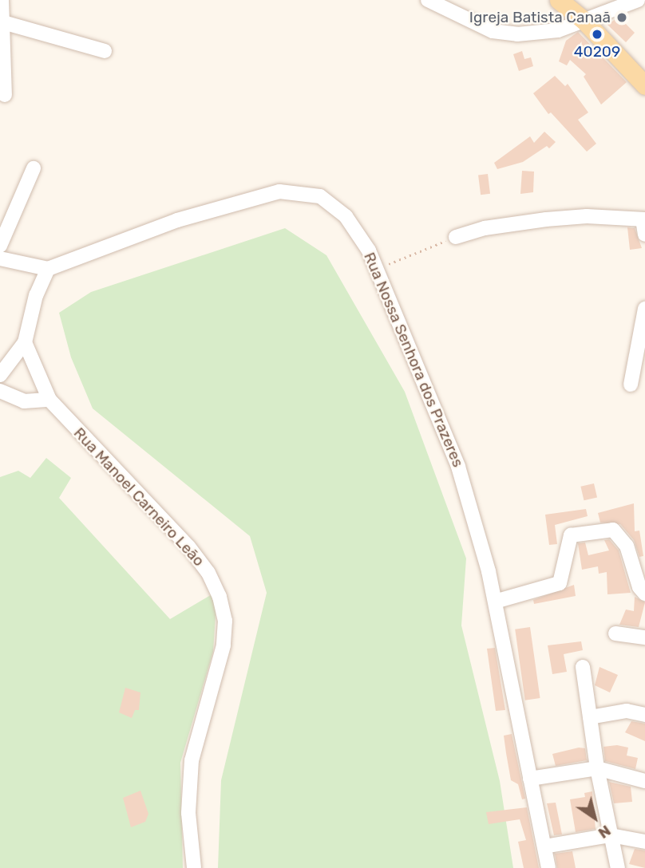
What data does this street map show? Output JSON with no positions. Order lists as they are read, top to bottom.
{
  "streets": {
    "street": ["Rua Nossa Senhora dos Prazeres", "Rua Manoel Carneiro Leão"]
  },
  "places": ["Igreja Batista Canaã", "40209"],
  "north": "bottom right"
}
